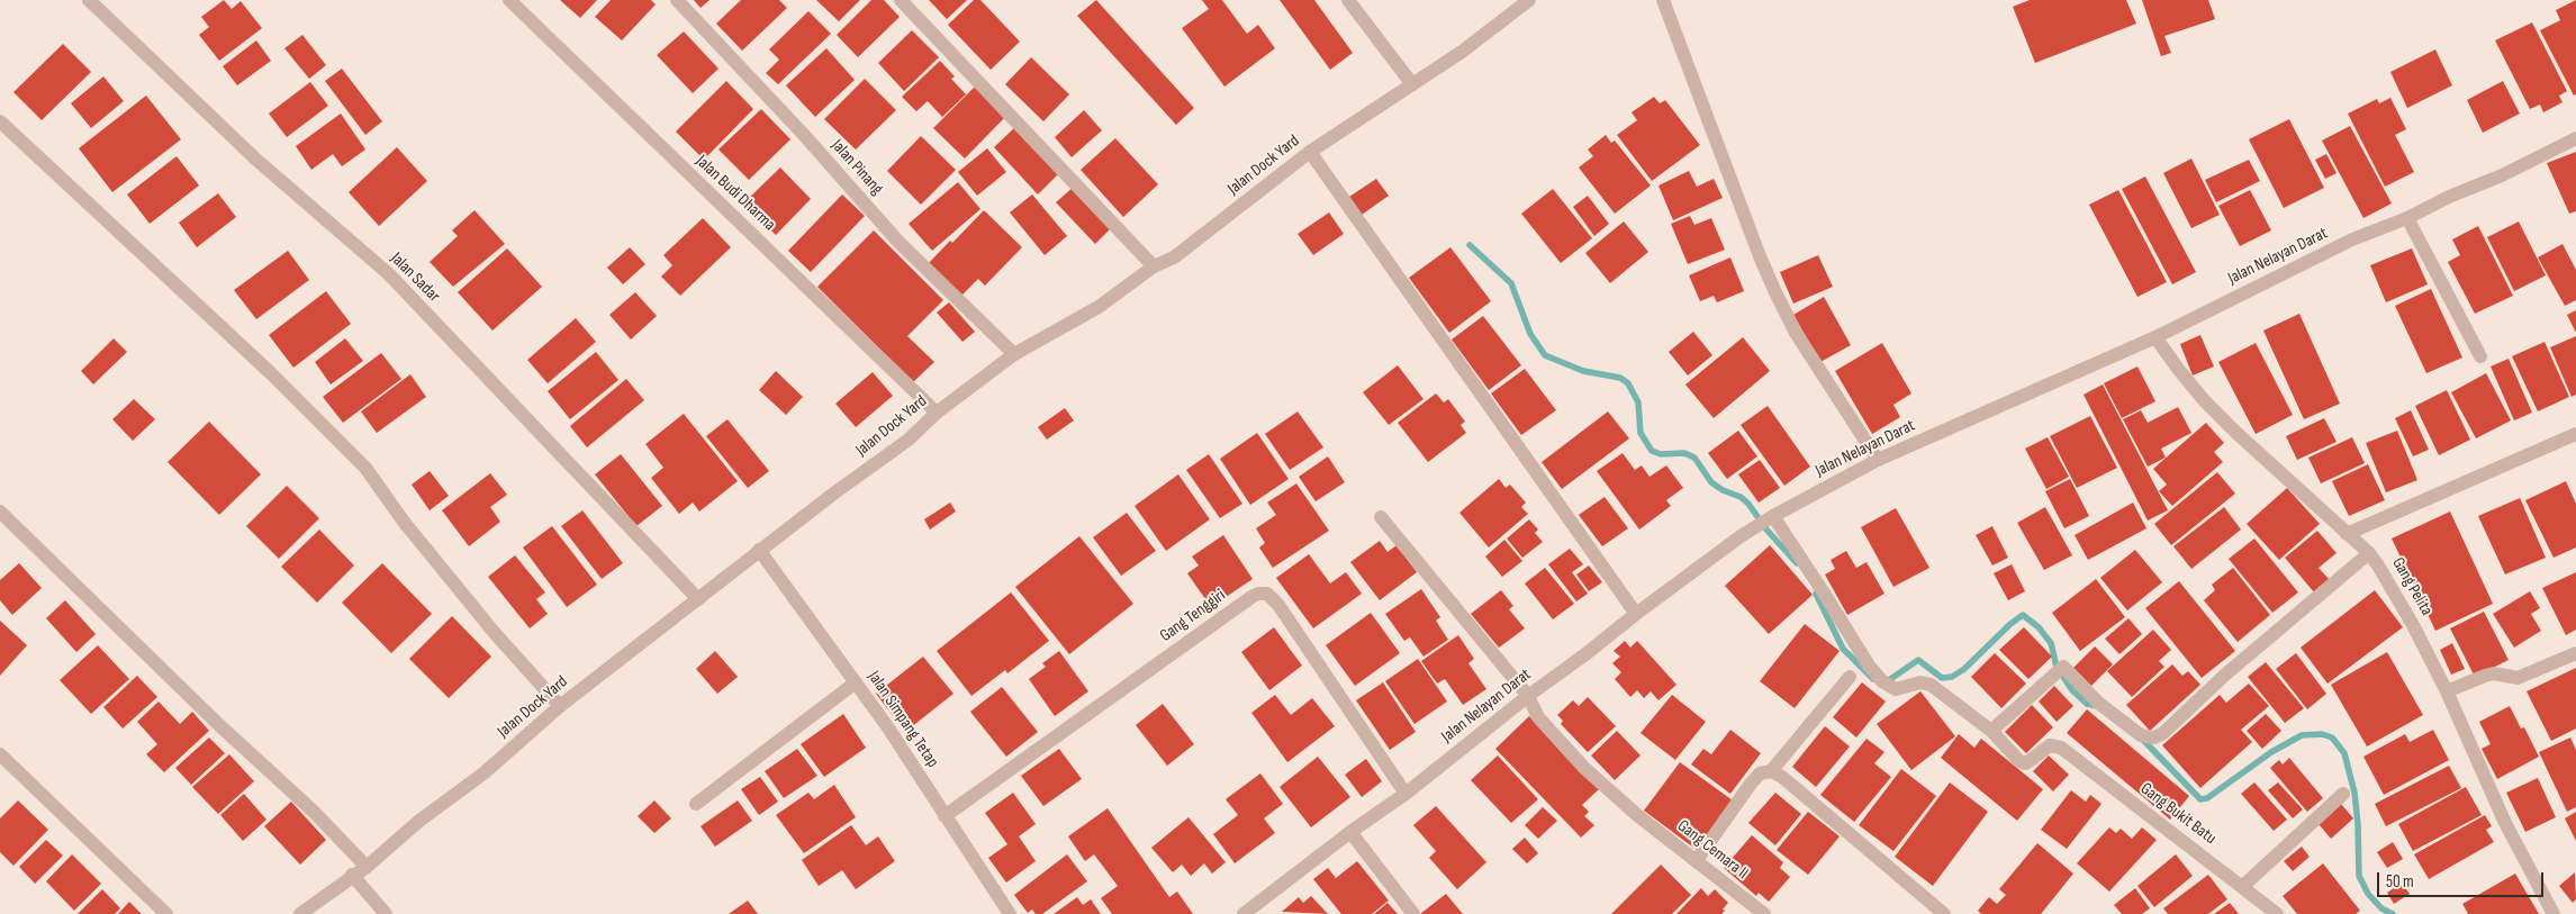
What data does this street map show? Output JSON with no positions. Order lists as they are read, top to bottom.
{
  "streets": {
    "street": [
      "Jalan Dock Yard",
      "Jalan Pinang",
      "Jalan Budi Dharma",
      "Jalan Nelayan Darat",
      "Jalan Sadar",
      "Gang Pelita",
      "Gang Tenggiri",
      "Jalan Simpang Tetap",
      "Gang Bukit Batu",
      "Gang Cemara II"
    ]
  },
  "crossings": [
    ["Jalan Dock Yard", "Jalan Pinang"],
    ["Jalan Dock Yard", "Jalan Budi Dharma"],
    ["Jalan Dock Yard", "Jalan Sadar"],
    ["Jalan Dock Yard", "Jalan Simpang Tetap"],
    ["Jalan Nelayan Darat", "Gang Pelita"],
    ["Jalan Nelayan Darat", "Gang Tenggiri"],
    ["Jalan Nelayan Darat", "Gang Cemara II"],
    ["Gang Tenggiri", "Jalan Simpang Tetap"]
  ],
  "scale_bar": "50 m"
}
